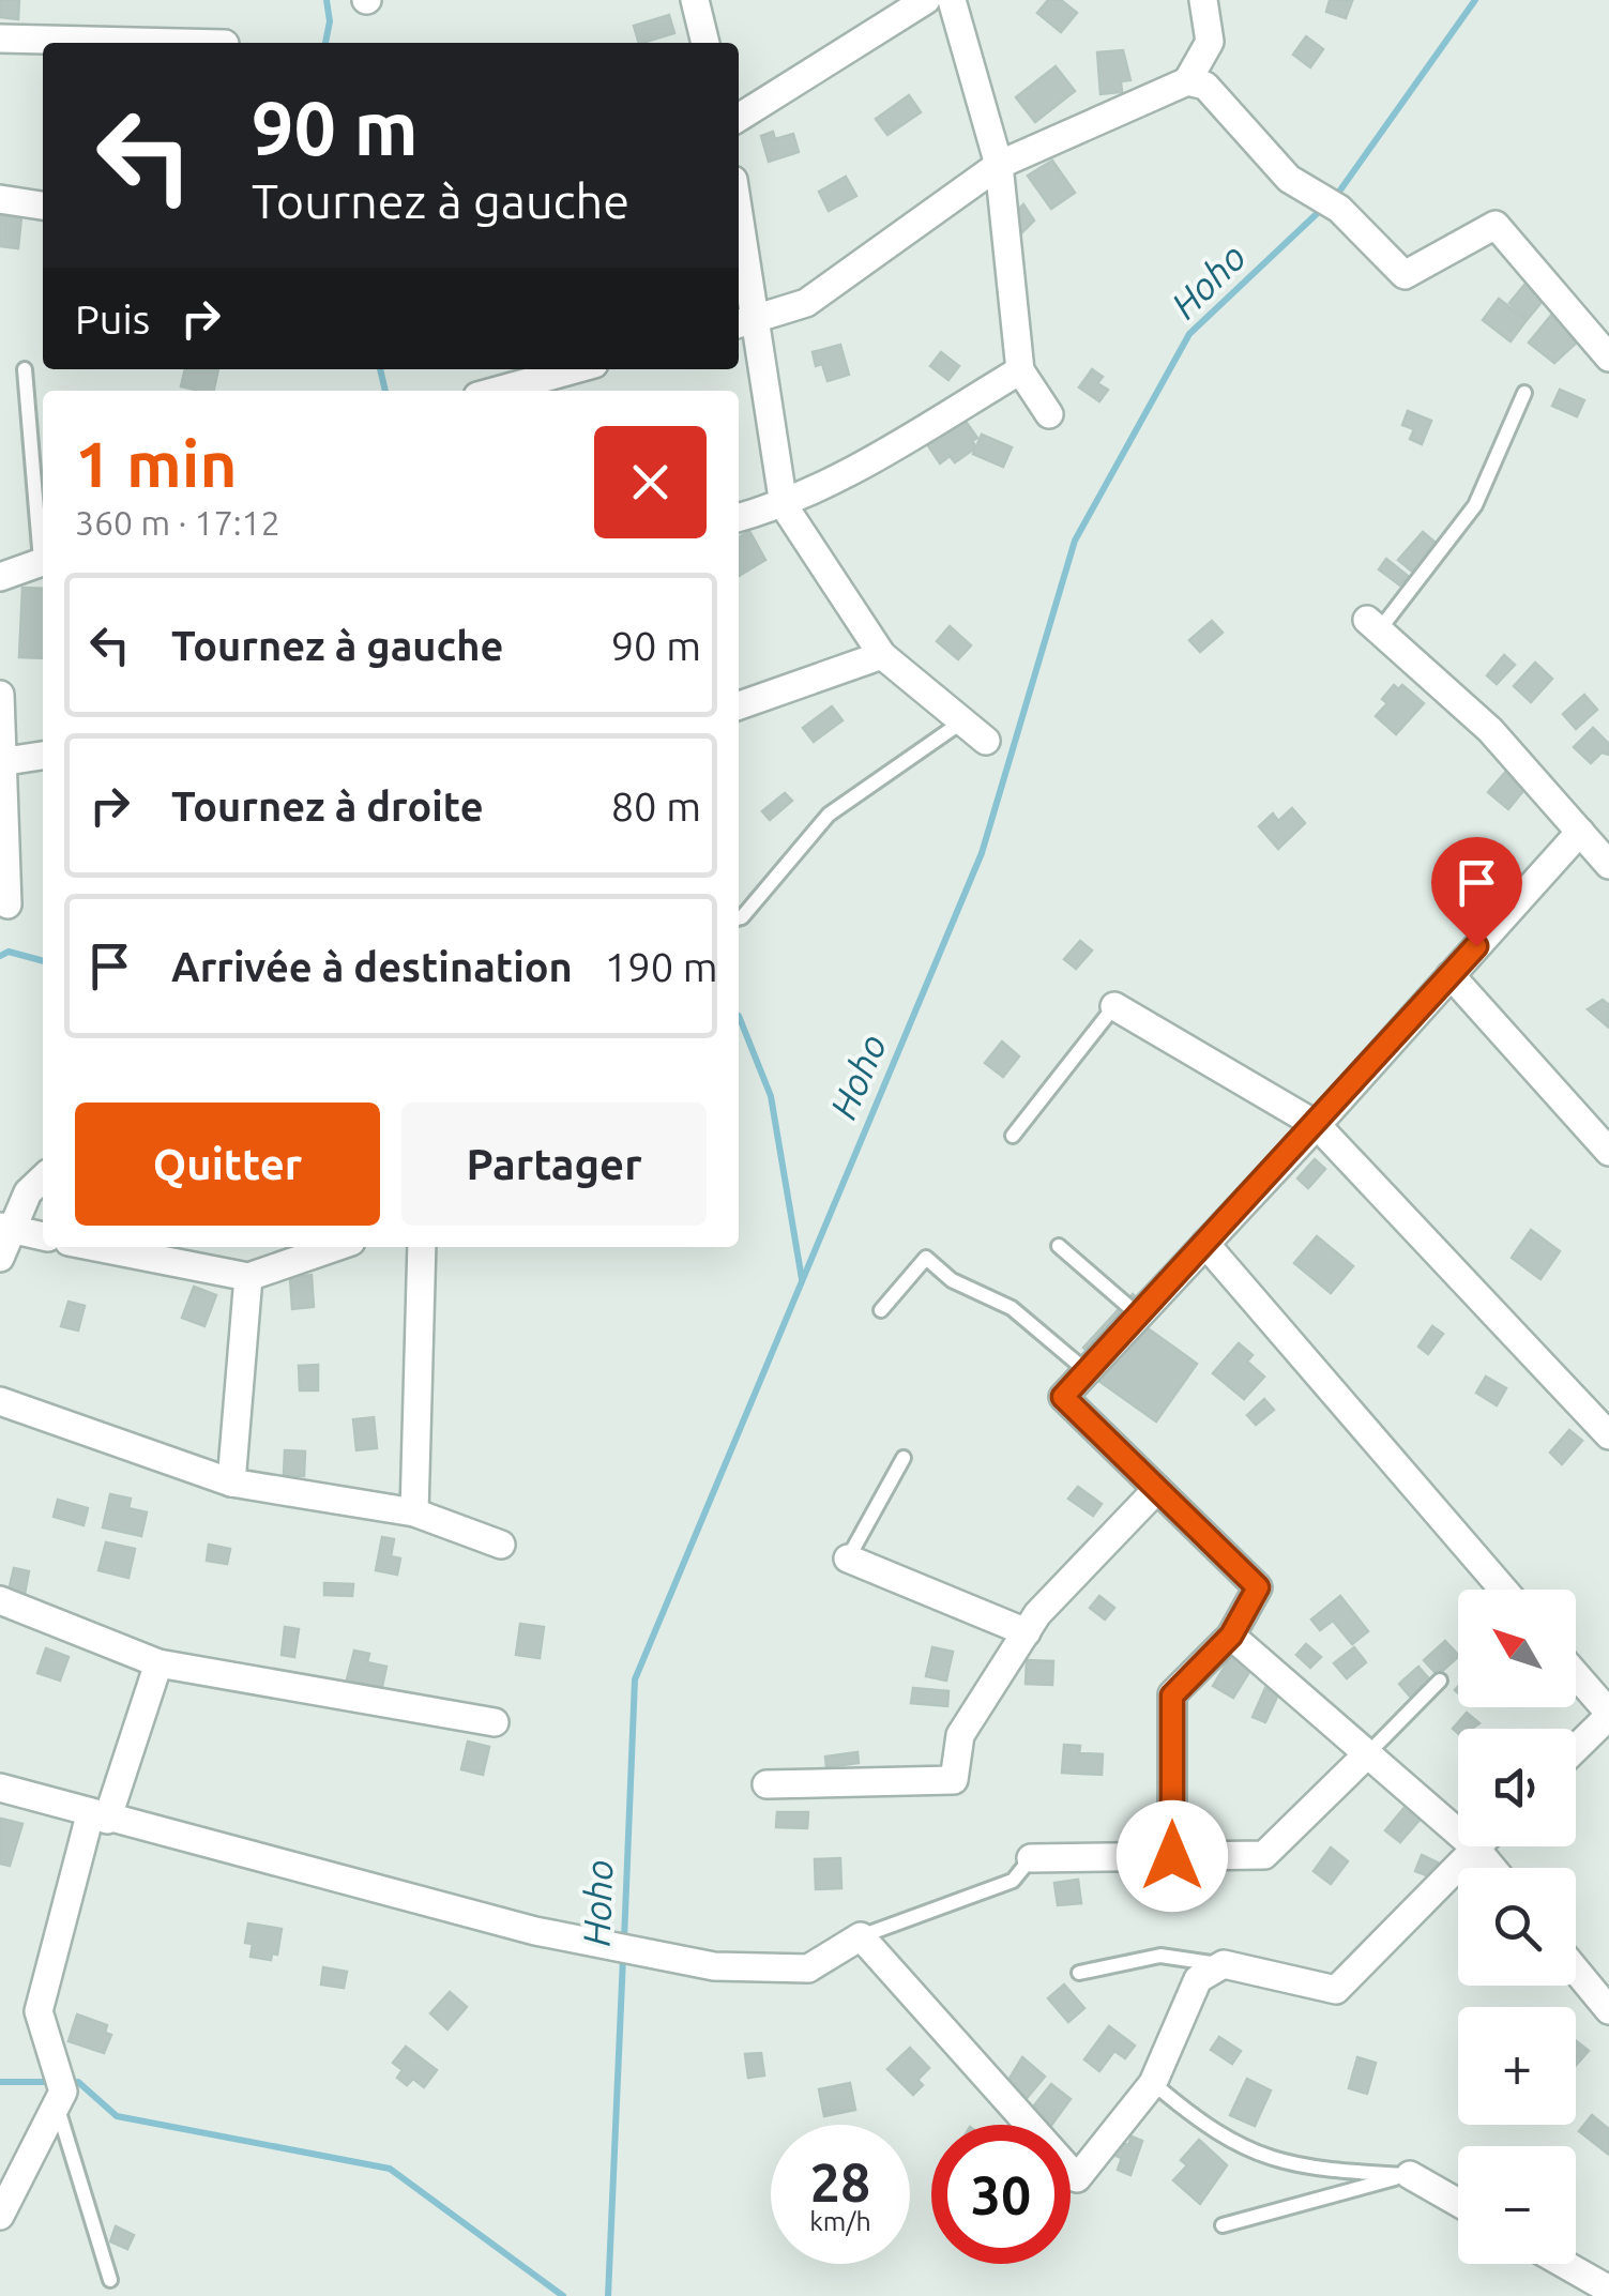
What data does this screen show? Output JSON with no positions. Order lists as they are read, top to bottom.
{
  "water": ["Hoho"],
  "north": "top left",
  "page": {
    "turn": ["90 m", "Tournez à gauche"],
    "then": "Puis",
    "heading": ["1 min", "360 m · 17:12"],
    "list": [
      {
        "name": "Tournez à gauche",
        "value": "90 m"
      },
      {
        "name": "Tournez à droite",
        "value": "80 m"
      },
      {
        "name": "Arrivée à destination",
        "value": "190 m"
      }
    ],
    "buttons": ["Quitter", "Partager"],
    "map_buttons": ["+", "−"],
    "speed": "28 km/h",
    "limit": "30"
  }
}
